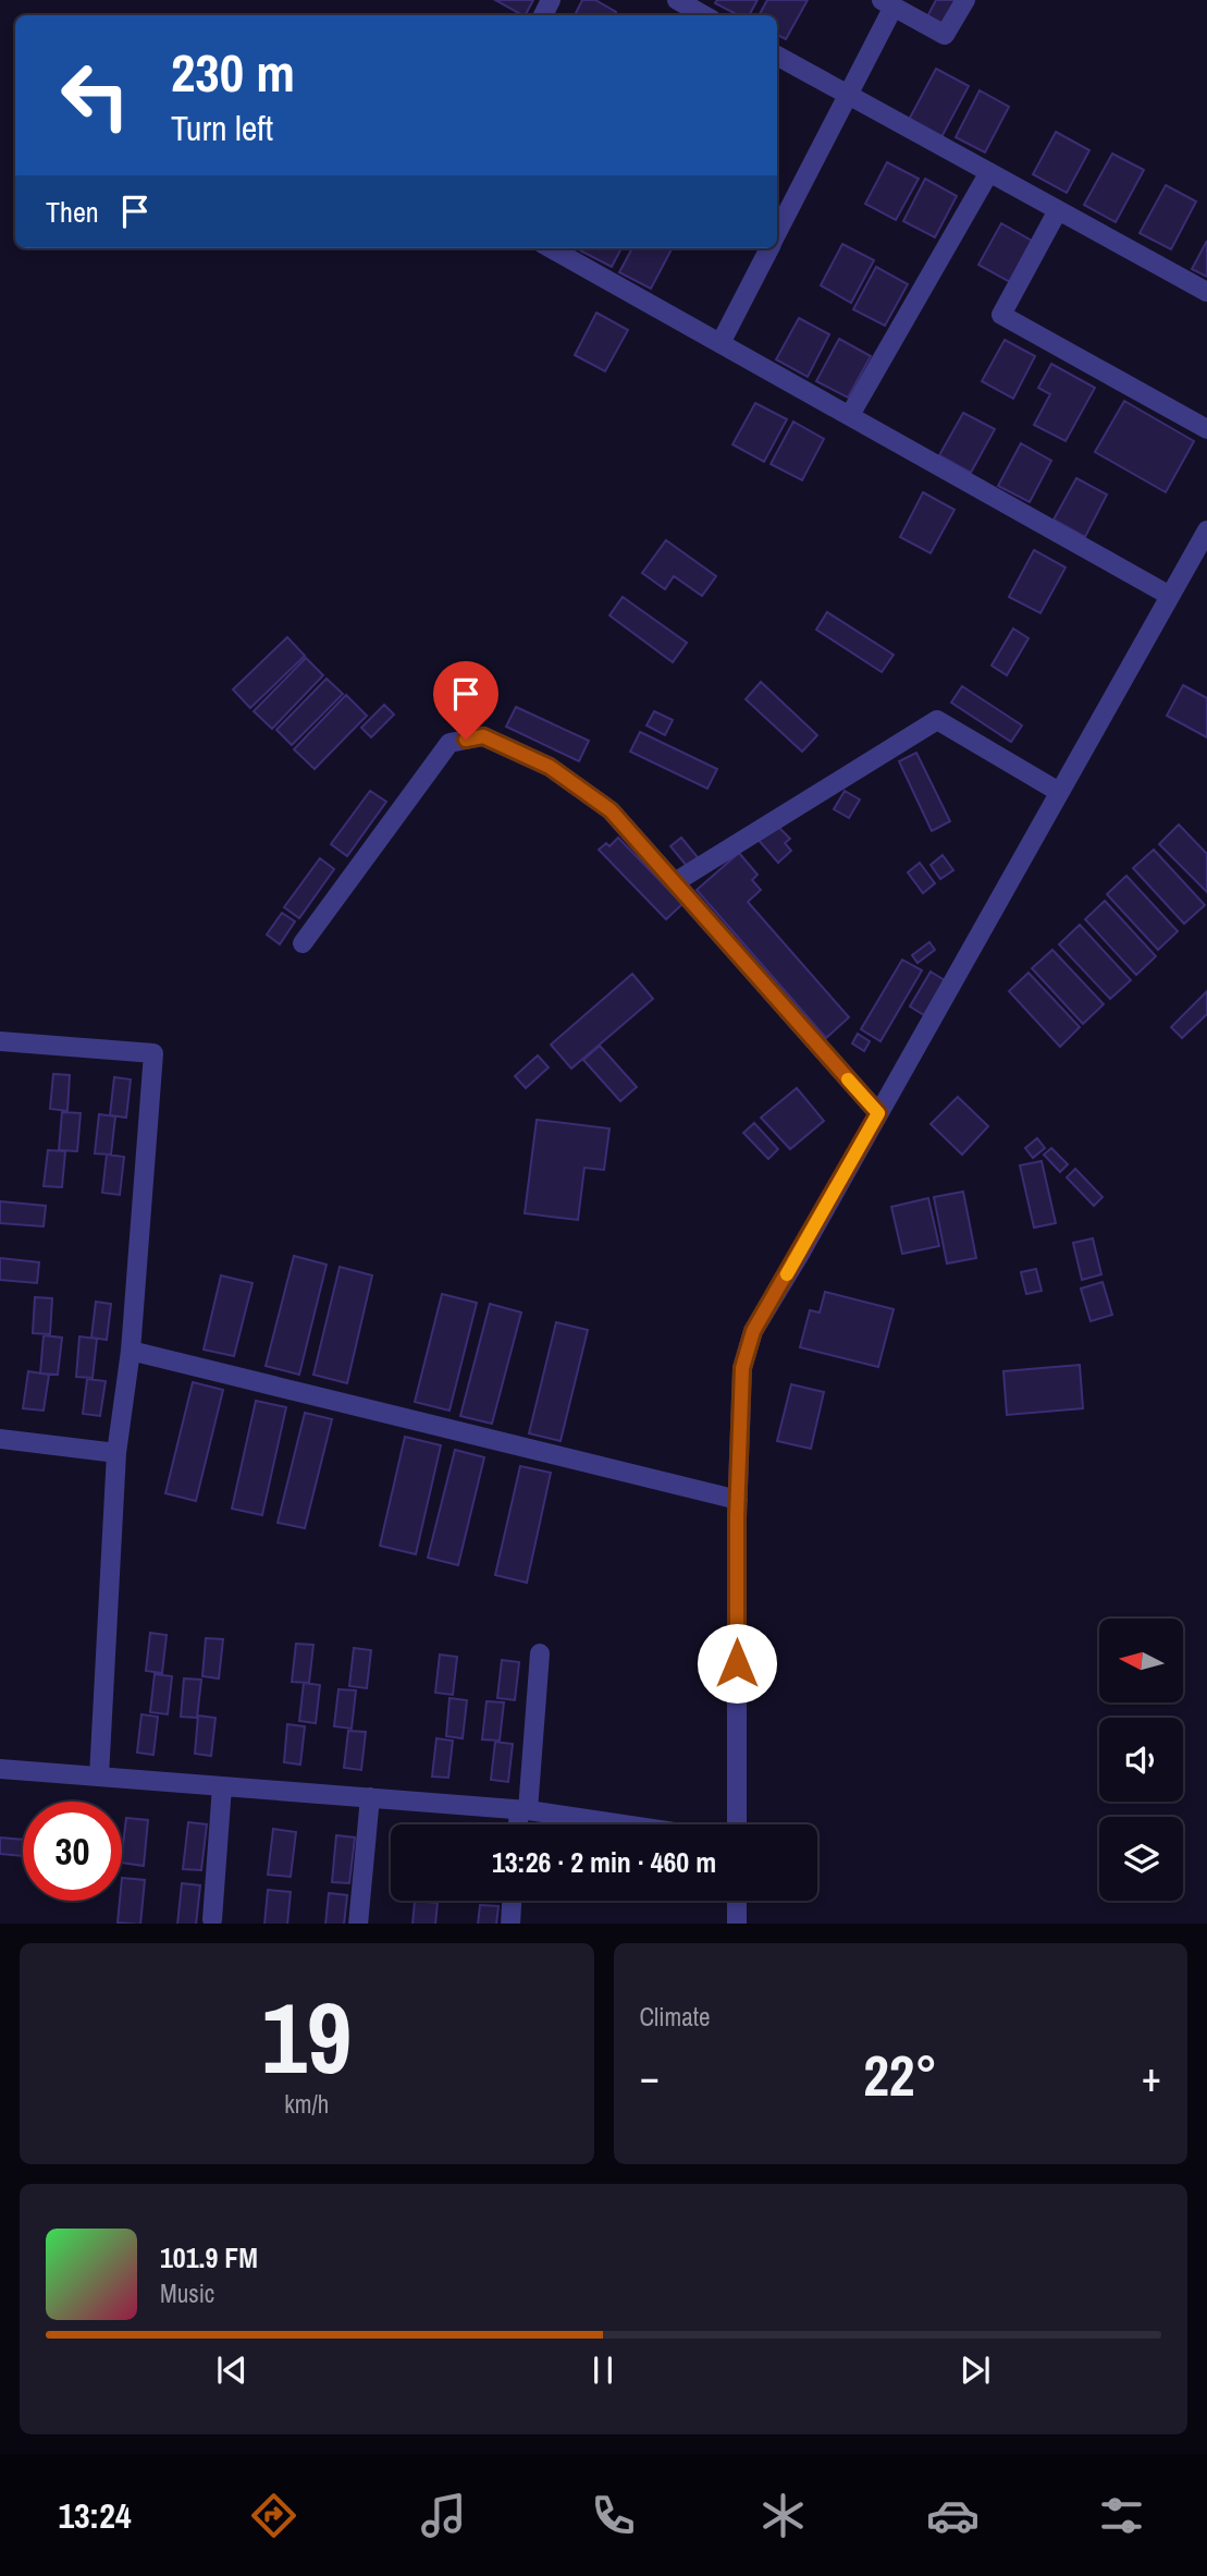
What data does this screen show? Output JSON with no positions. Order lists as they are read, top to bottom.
{
  "north": "left",
  "page": {
    "turn": ["230 m", "Turn left"],
    "then": "Then",
    "limit": "30",
    "trip": "13:26 · 2 min · 460 m",
    "tile": [
      ["19", "km/h"],
      "Climate"
    ],
    "heat": ["−", "22°", "+"],
    "song": ["101.9 FM", "Music"],
    "tabs": "13:24"
  }
}
